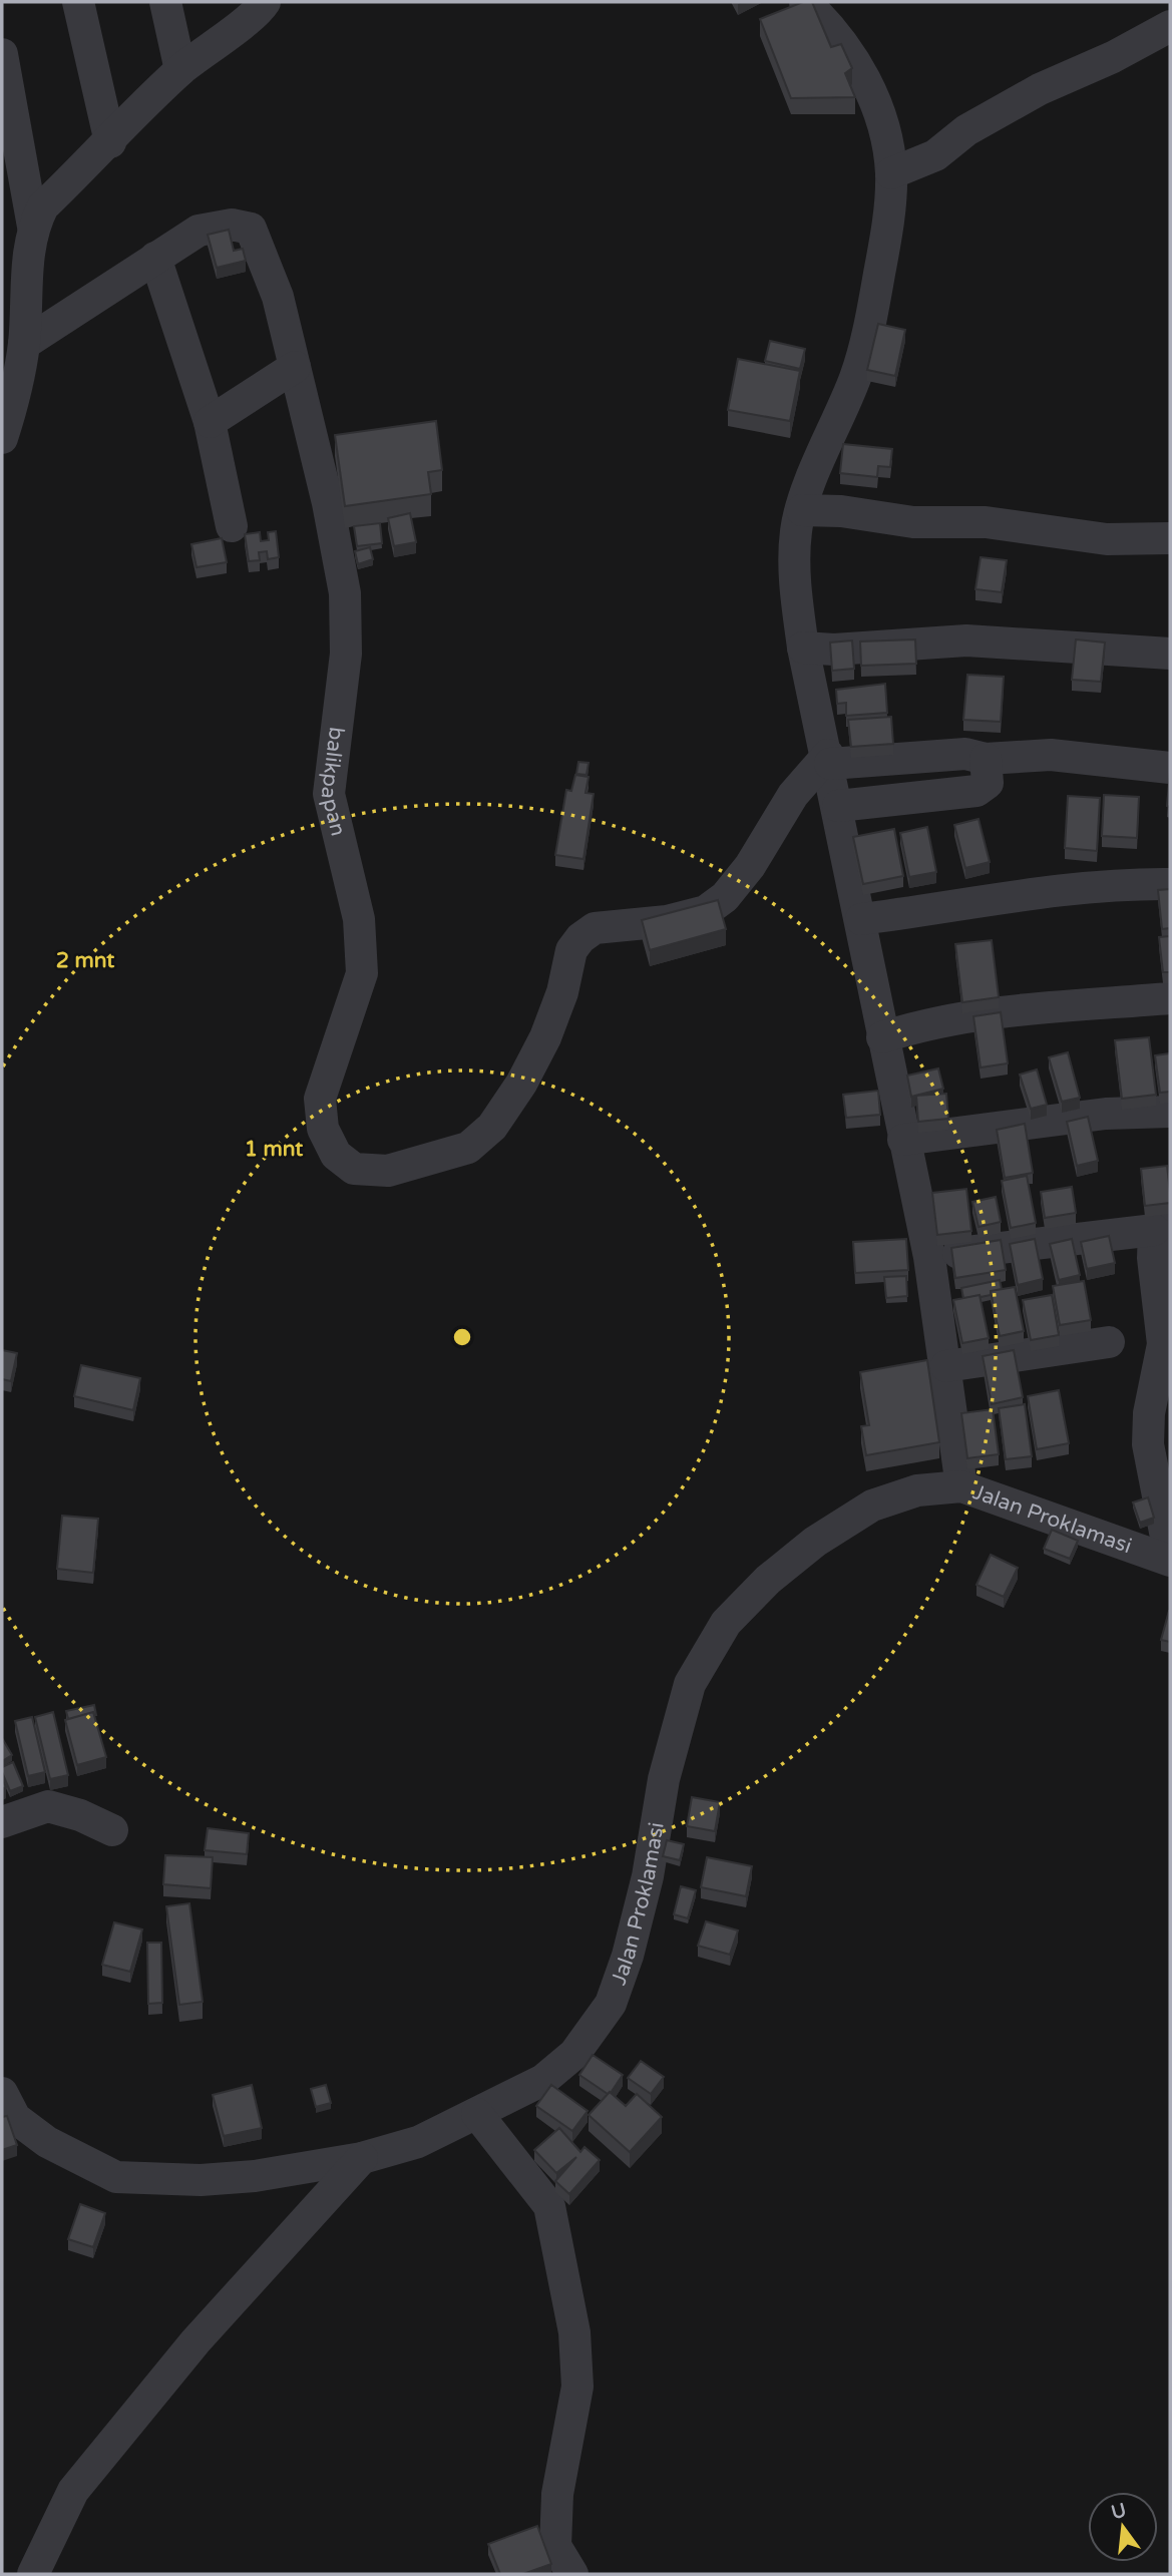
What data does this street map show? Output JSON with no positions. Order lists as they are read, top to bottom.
{
  "streets": {
    "street": ["balikpapan", "Jalan Proklamasi"]
  },
  "north": "top",
  "rings": ["2 mnt", "1 mnt"]
}
